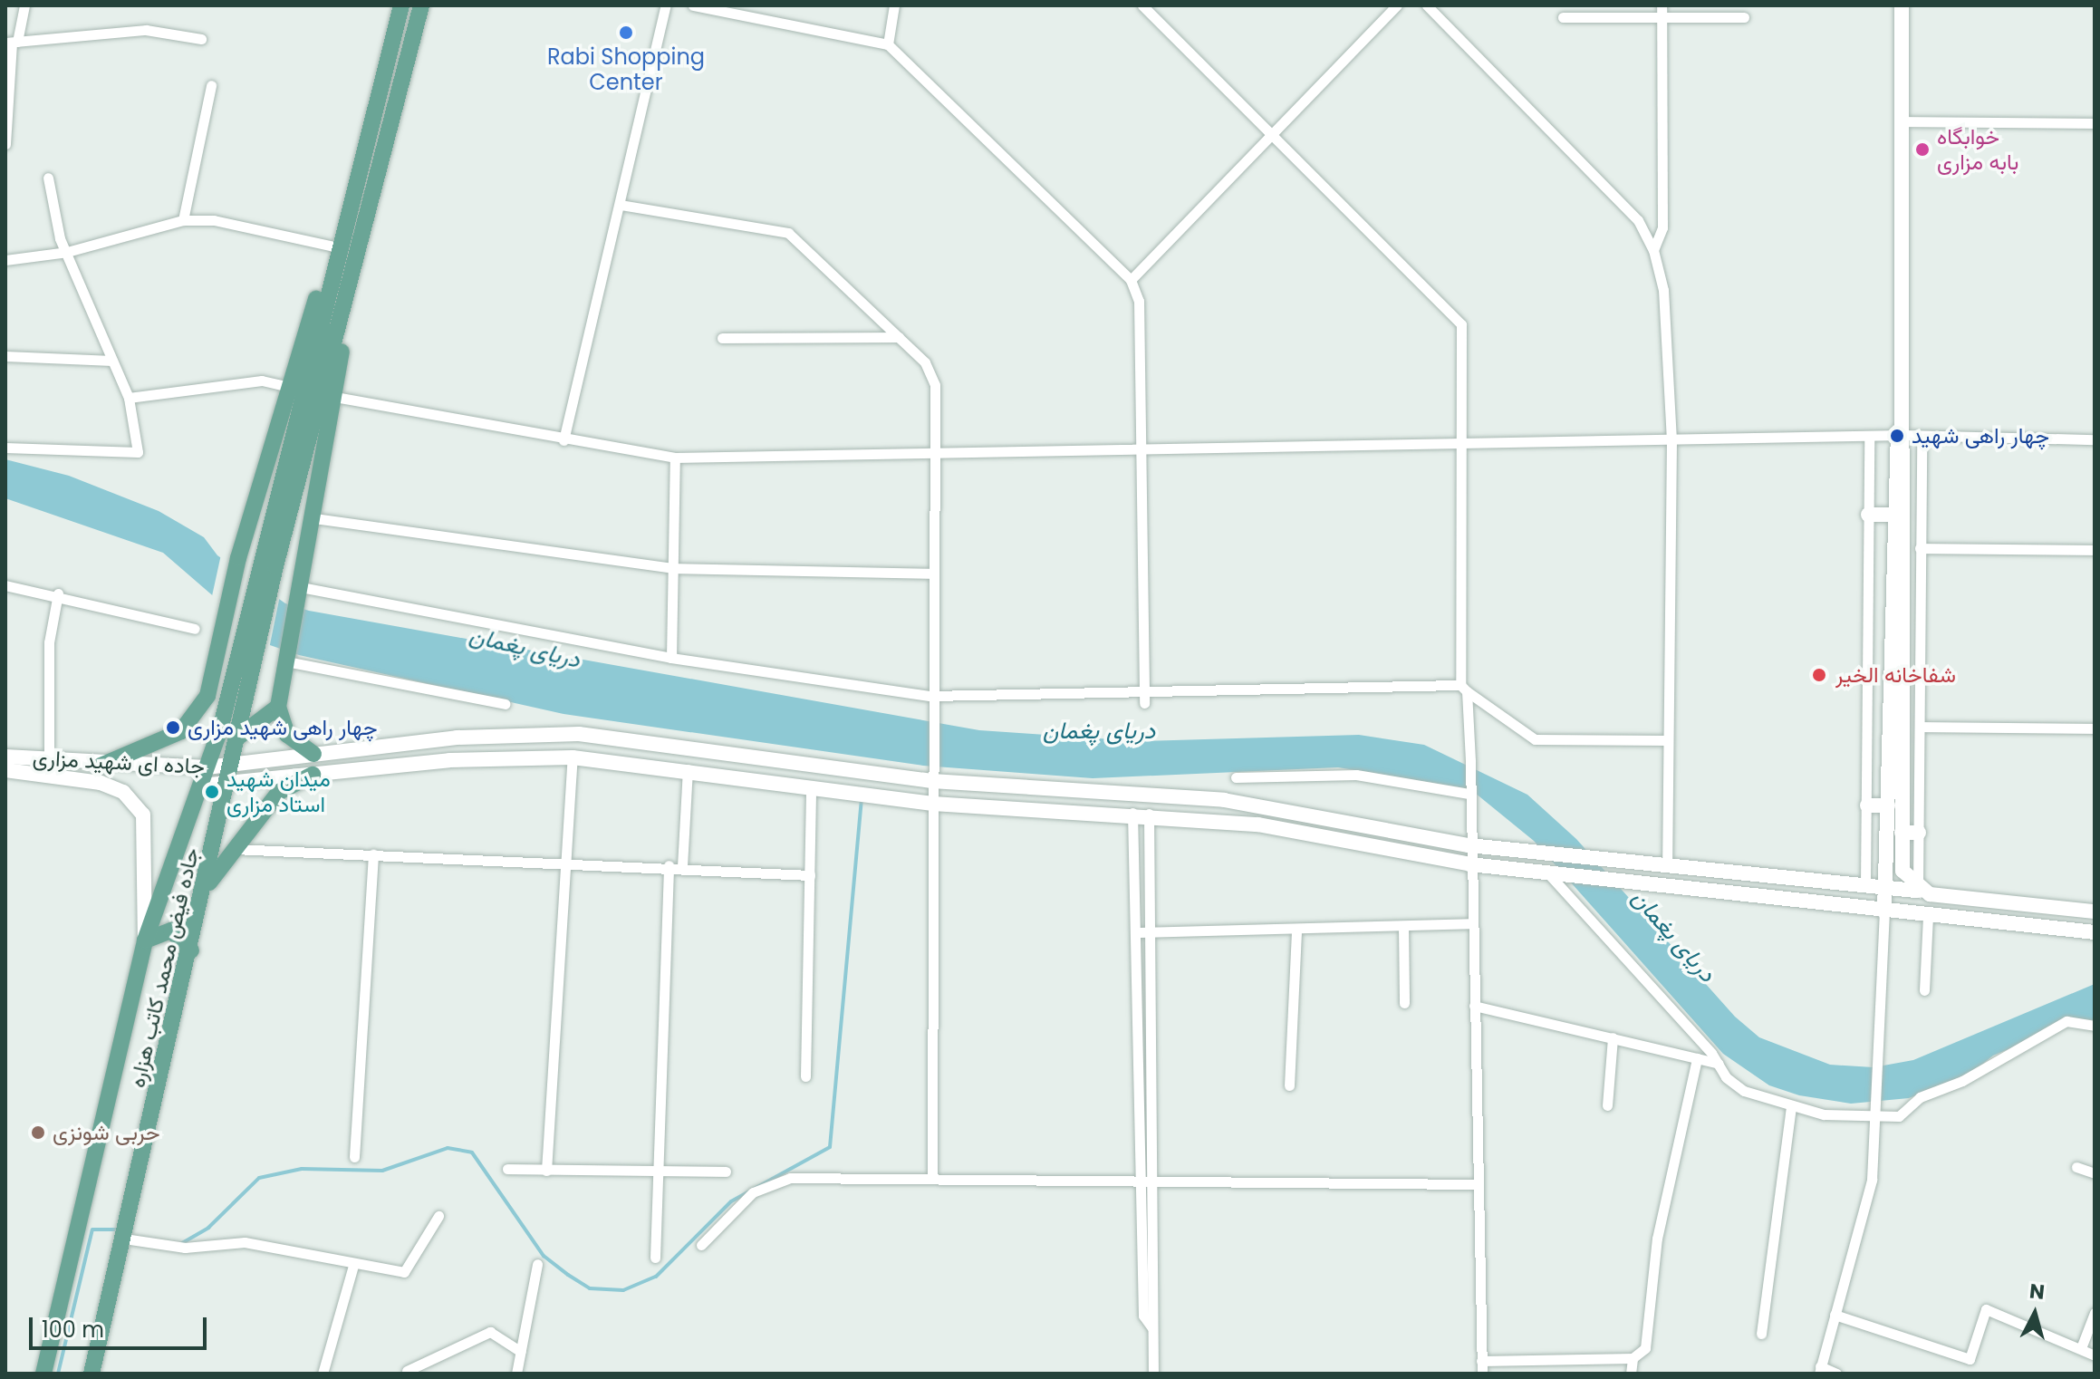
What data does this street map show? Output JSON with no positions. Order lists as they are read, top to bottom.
{
  "streets": {
    "main road": ["جاده ای شهید مزاری", "جاده فیض محمد کاتب هزاره"]
  },
  "crossings": [
    ["جاده ای شهید مزاری", "جاده فیض محمد کاتب هزاره"]
  ],
  "water": ["دریای پغمان"],
  "places": [
    "Rabi Shopping Center",
    "خوابگاه بابه مزاری",
    "چهار راهی شهید",
    "شفاخانه الخیر",
    "چهار راهی شهید مزاری",
    "میدان شهید استاد مزاری",
    "حربی شونزی"
  ],
  "scale_bar": "100 m",
  "north": "top"
}
